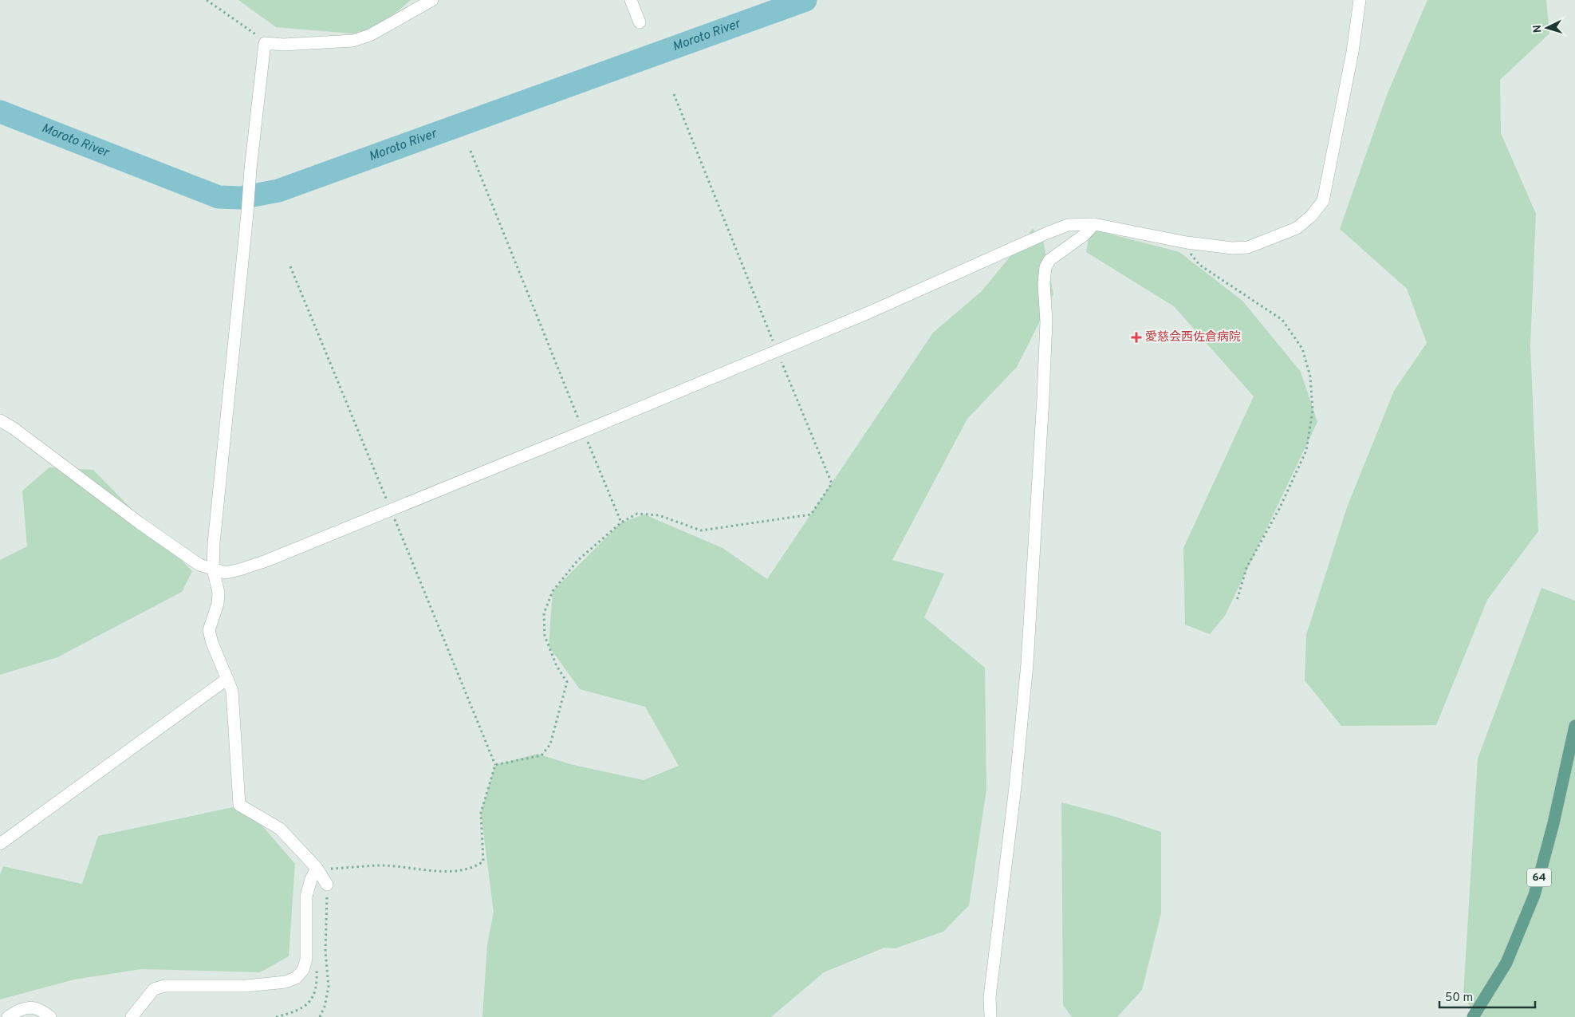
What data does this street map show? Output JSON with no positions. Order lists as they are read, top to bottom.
{
  "streets": {
    "main road": ["64"]
  },
  "water": ["Moroto River"],
  "places": {
    "health": ["愛慈会西佐倉病院"]
  },
  "scale_bar": "50 m",
  "north": "left"
}
